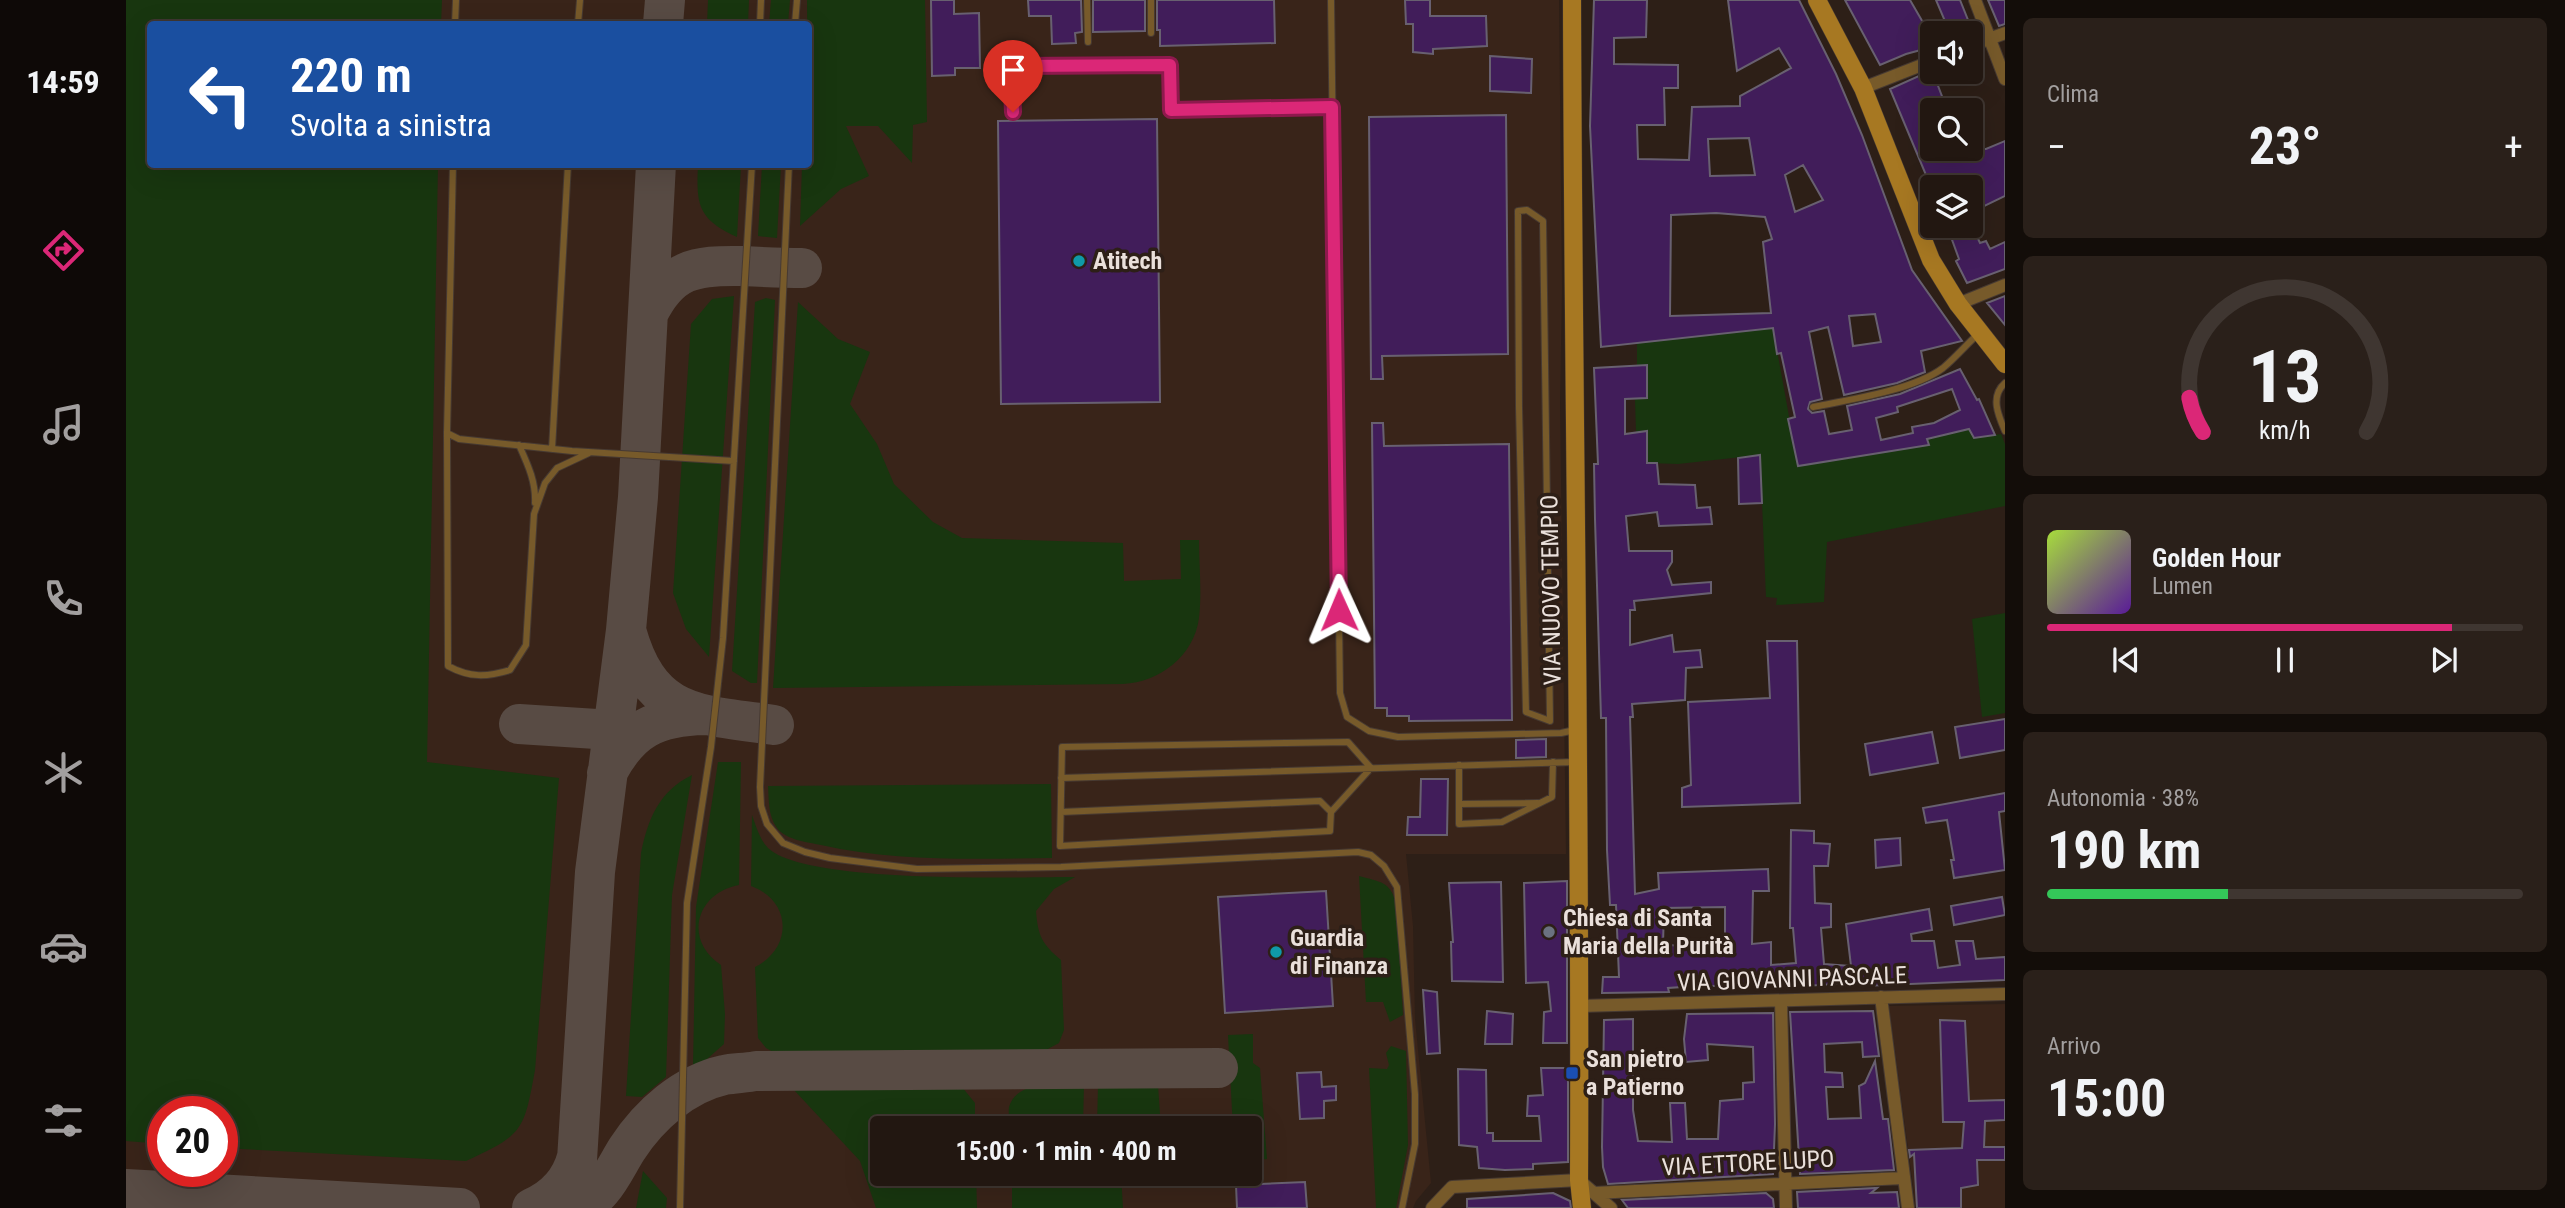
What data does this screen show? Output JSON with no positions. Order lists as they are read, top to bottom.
{
  "streets": {
    "street": ["VIA NUOVO TEMPIO", "VIA GIOVANNI PASCALE", "VIA ETTORE LUPO"]
  },
  "crossings": [
    ["VIA NUOVO TEMPIO", "VIA GIOVANNI PASCALE"]
  ],
  "places": {
    "other": ["Atitech", "Chiesa di Santa Maria della Purità", "Guardia di Finanza"],
    "transit": ["San pietro a Patierno"]
  },
  "page": {
    "tabs": "14:59",
    "tile": [
      "Clima",
      ["Autonomia · 38%", "190 km"],
      ["Arrivo", "15:00"]
    ],
    "turn": ["220 m", "Svolta a sinistra"],
    "heat": ["−", "23°", "+"],
    "song": ["Golden Hour", "Lumen"],
    "limit": "20",
    "trip": "15:00 · 1 min · 400 m",
    "gauge": ["13", "km/h"]
  }
}
